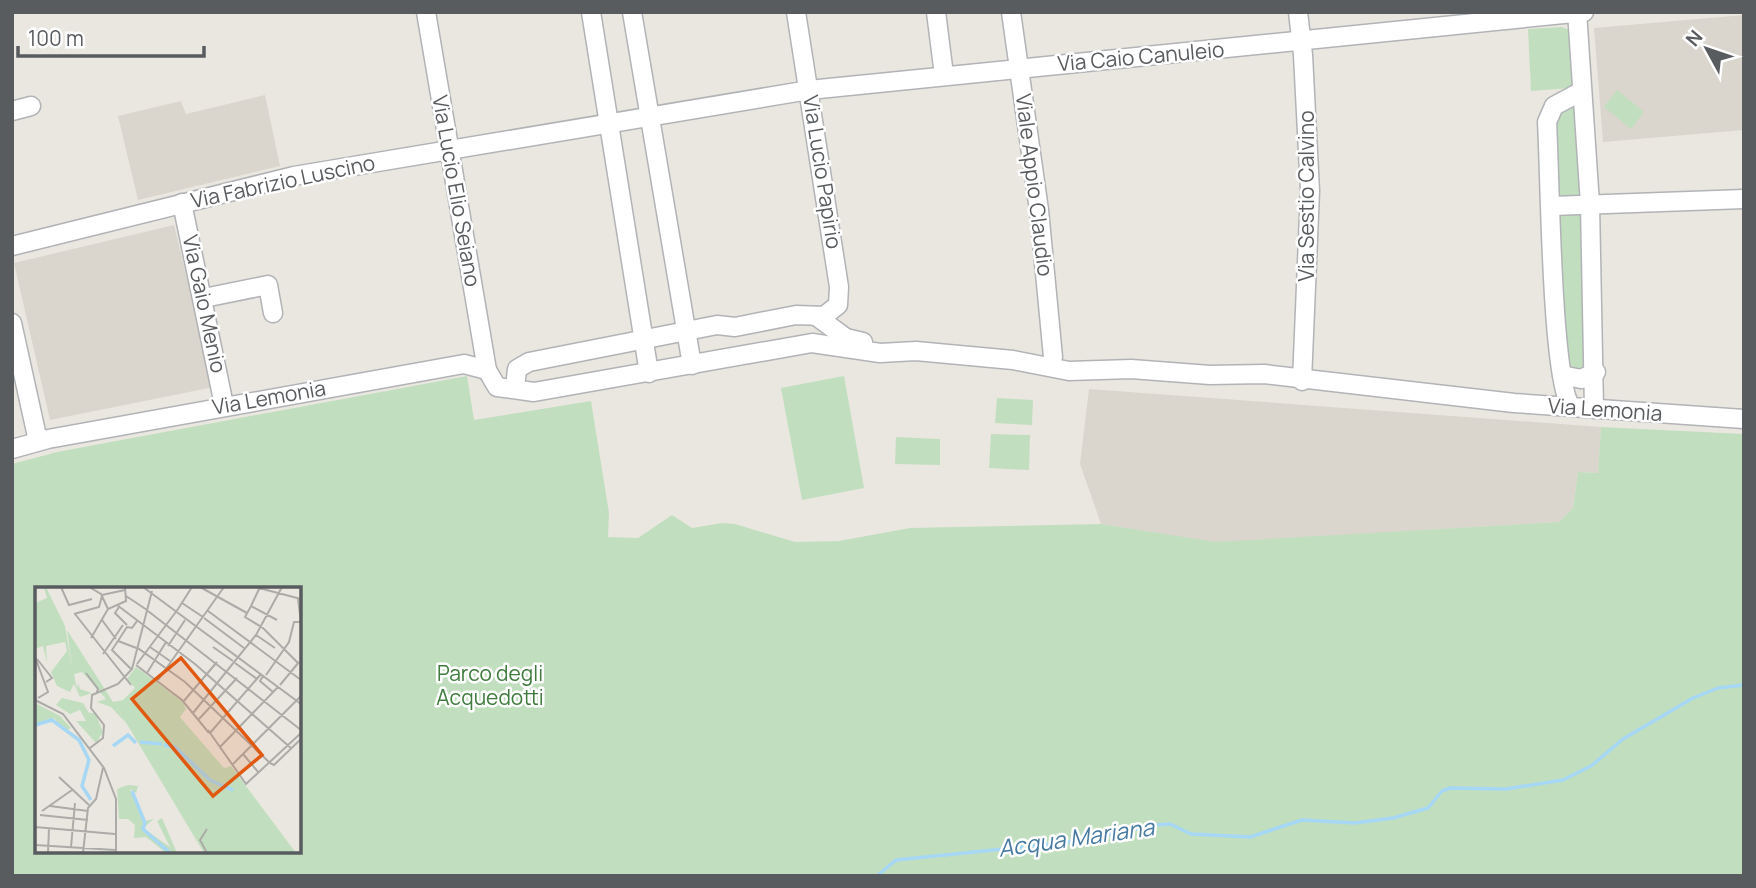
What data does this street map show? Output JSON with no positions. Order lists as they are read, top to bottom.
{
  "streets": {
    "street": [
      "Via Caio Canuleio",
      "Via Lucio Papirio",
      "Via Fabrizio Luscino",
      "Viale Appio Claudio",
      "Via Lucio Elio Seiano",
      "Via Sestio Calvino",
      "Via Gaio Menio",
      "Via Lemonia"
    ]
  },
  "crossings": [
    ["Via Caio Canuleio", "Via Lucio Papirio"],
    ["Via Caio Canuleio", "Via Fabrizio Luscino"],
    ["Via Caio Canuleio", "Viale Appio Claudio"],
    ["Via Caio Canuleio", "Via Sestio Calvino"],
    ["Via Lucio Papirio", "Via Lemonia"],
    ["Via Fabrizio Luscino", "Via Lucio Elio Seiano"],
    ["Via Fabrizio Luscino", "Via Gaio Menio"],
    ["Viale Appio Claudio", "Via Lemonia"],
    ["Via Lucio Elio Seiano", "Via Lemonia"],
    ["Via Sestio Calvino", "Via Lemonia"],
    ["Via Gaio Menio", "Via Lemonia"]
  ],
  "water": ["Acqua Mariana"],
  "parks": ["Parco degli Acquedotti"],
  "scale_bar": "100 m",
  "north": "top left"
}
